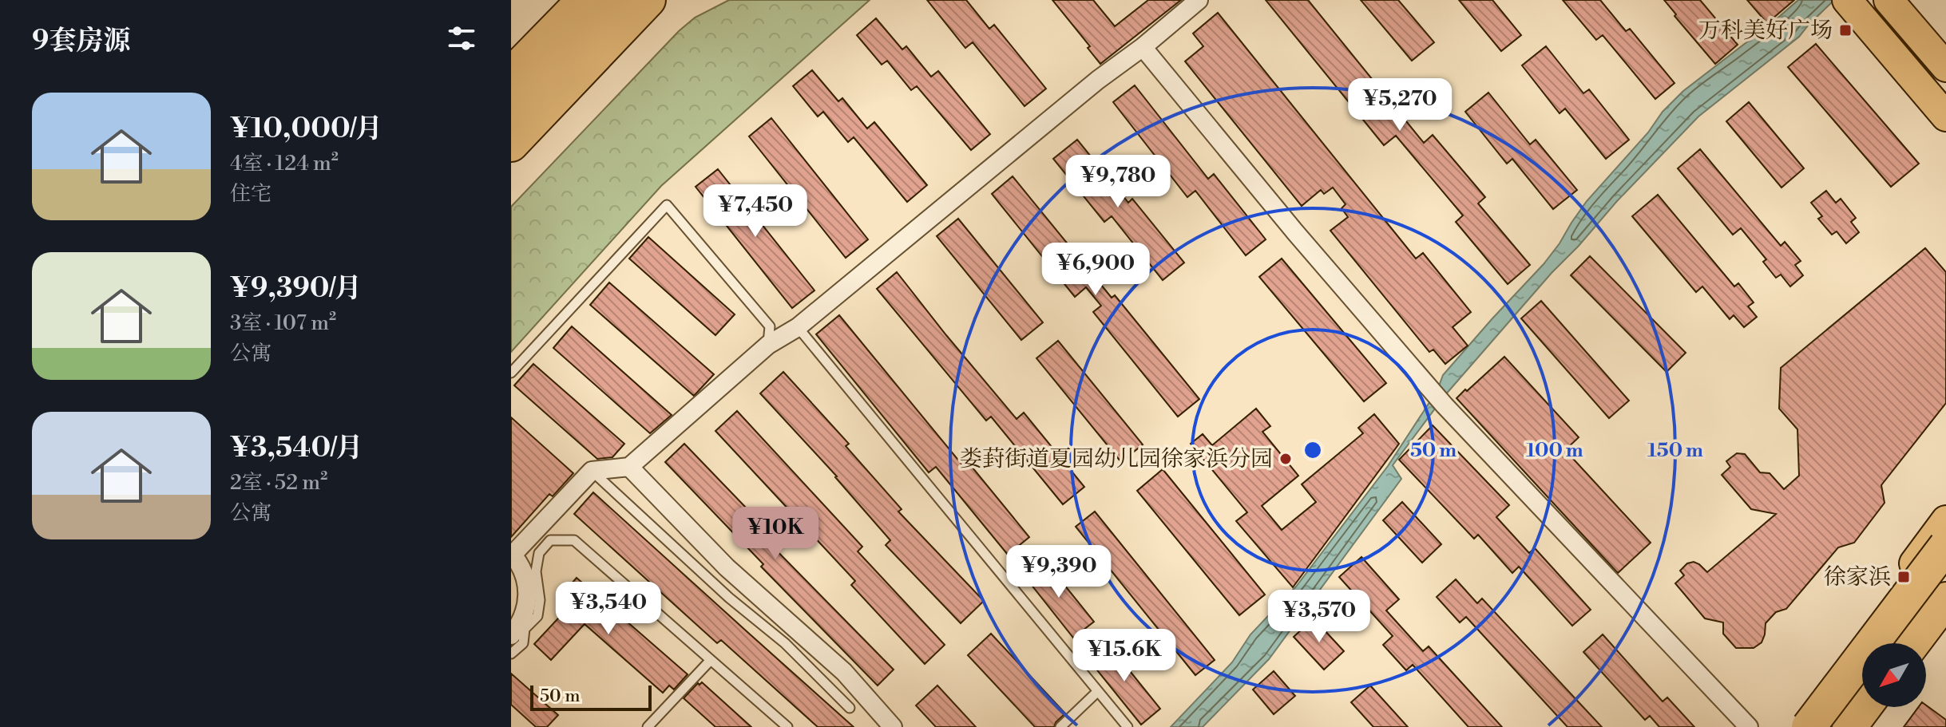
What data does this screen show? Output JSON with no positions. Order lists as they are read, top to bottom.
{
  "places": {
    "transit": ["万科美好广场", "徐家浜"],
    "other": ["娄葑街道夏园幼儿园徐家浜分园"]
  },
  "scale_bar": "50 m",
  "north": "bottom left",
  "page": {
    "heading": "9套房源",
    "list": [
      {
        "name": "¥10,000/月",
        "note": "4室 · 124 m² · 住宅"
      },
      {
        "name": "¥9,390/月",
        "note": "3室 · 107 m² · 公寓"
      },
      {
        "name": "¥3,540/月",
        "note": "2室 · 52 m² · 公寓"
      }
    ],
    "price": [
      "¥5,270",
      "¥9,780",
      "¥7,450",
      "¥6,900",
      "¥10K",
      "¥9,390",
      "¥3,540",
      "¥3,570",
      "¥15.6K"
    ],
    "scale": "50 m"
  },
  "rings": ["50 m", "100 m", "150 m"]
}
